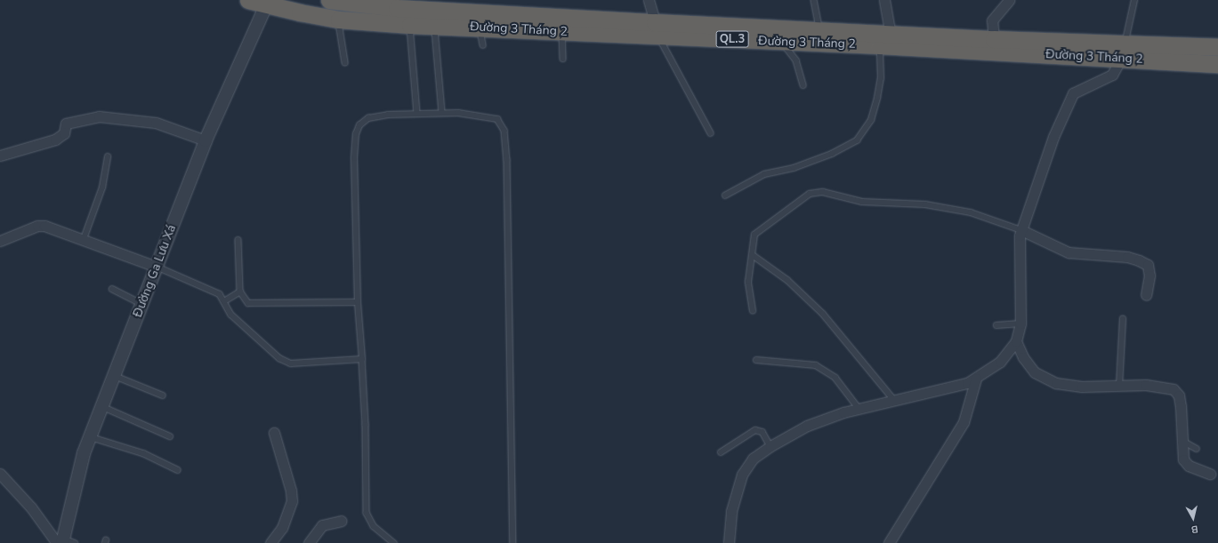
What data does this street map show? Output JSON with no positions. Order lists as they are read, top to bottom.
{
  "streets": {
    "highway": ["Đường 3 Tháng 2", "QL.3"],
    "street": ["Đường Ga Lưu Xá"]
  },
  "crossings": [
    ["Đường 3 Tháng 2", "Đường Ga Lưu Xá"]
  ],
  "north": "bottom"
}
